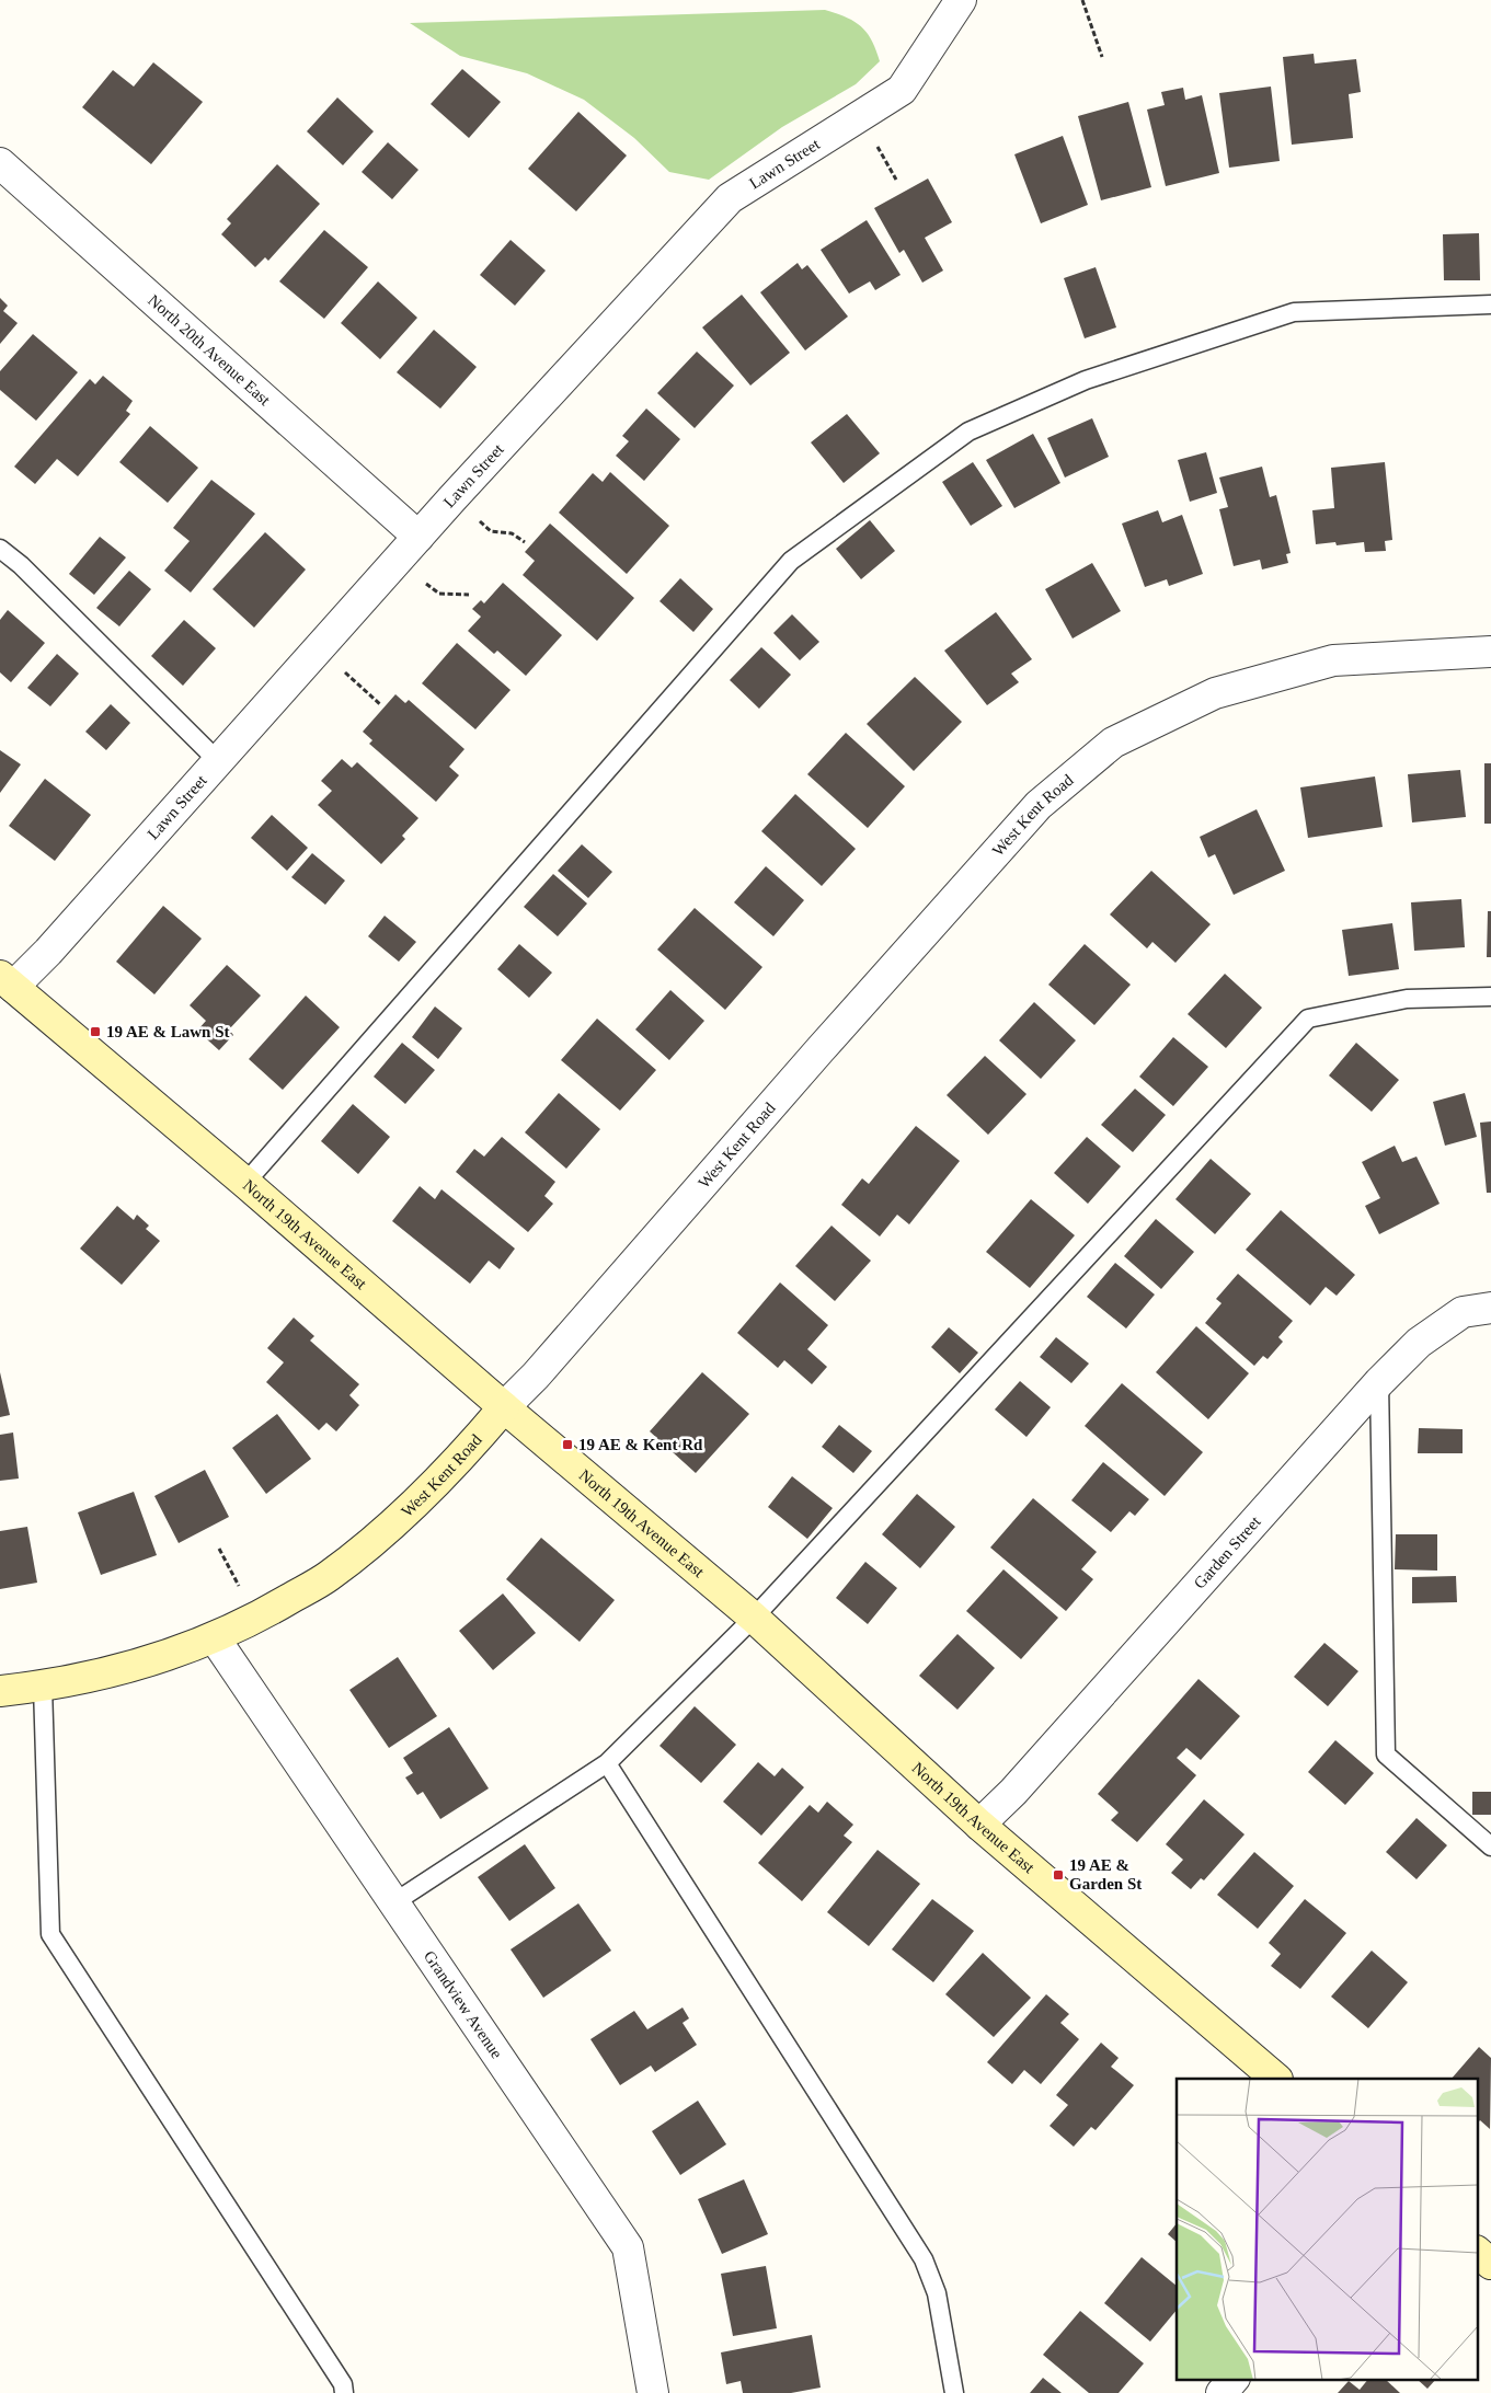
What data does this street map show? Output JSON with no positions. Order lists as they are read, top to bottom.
{
  "streets": {
    "street": [
      "Lawn Street",
      "North 20th Avenue East",
      "West Kent Road",
      "North 19th Avenue East",
      "Garden Street",
      "Grandview Avenue"
    ]
  },
  "crossings": [
    ["Lawn Street", "North 20th Avenue East"],
    ["Lawn Street", "North 19th Avenue East"],
    ["West Kent Road", "North 19th Avenue East"],
    ["West Kent Road", "Grandview Avenue"],
    ["North 19th Avenue East", "Garden Street"]
  ],
  "places": {
    "transit": ["19 AE & Lawn St", "19 AE & Kent Rd", "19 AE & Garden St"]
  }
}
